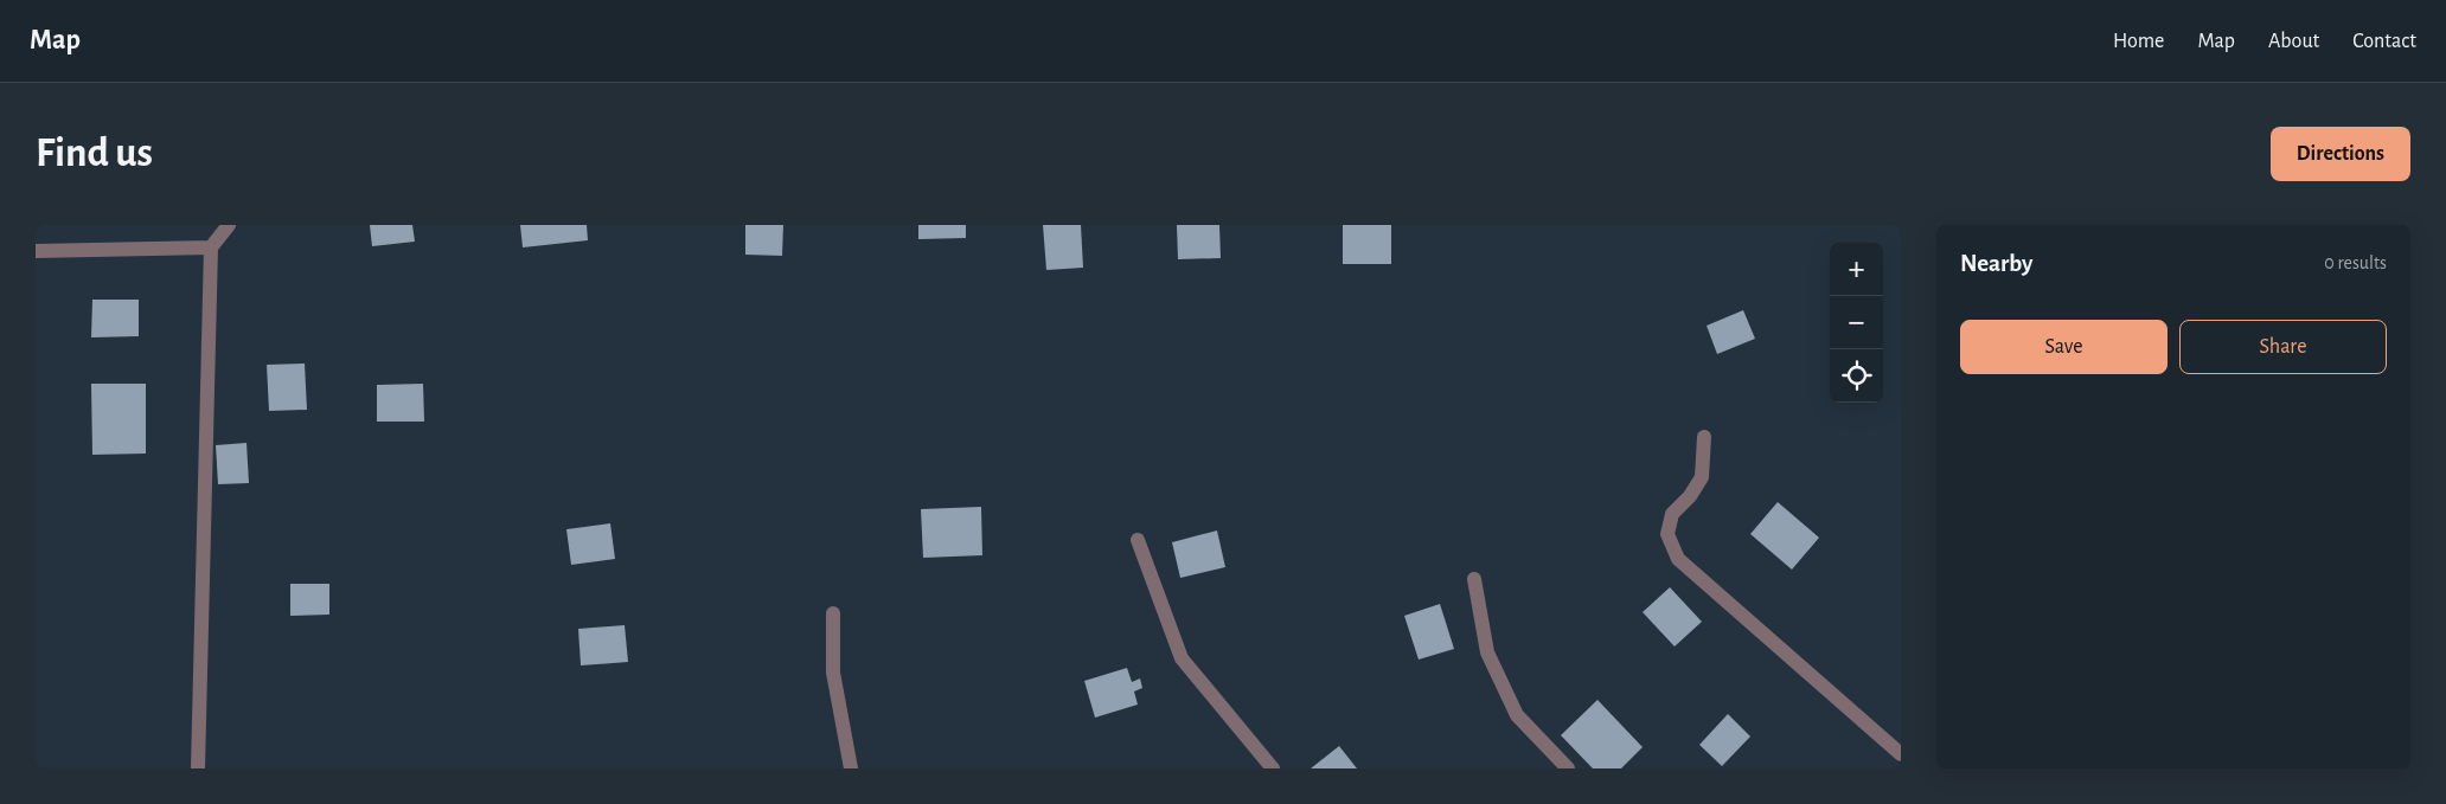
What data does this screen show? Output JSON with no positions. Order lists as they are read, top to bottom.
{
  "page": {
    "header": "Map",
    "nav": [
      "Home",
      "Map",
      "About",
      "Contact"
    ],
    "buttons": [
      "Directions",
      ["Save", "Share"]
    ],
    "title": "Find us",
    "heading": ["Nearby", "0 results"],
    "map_buttons": ["+", "−"]
  }
}
